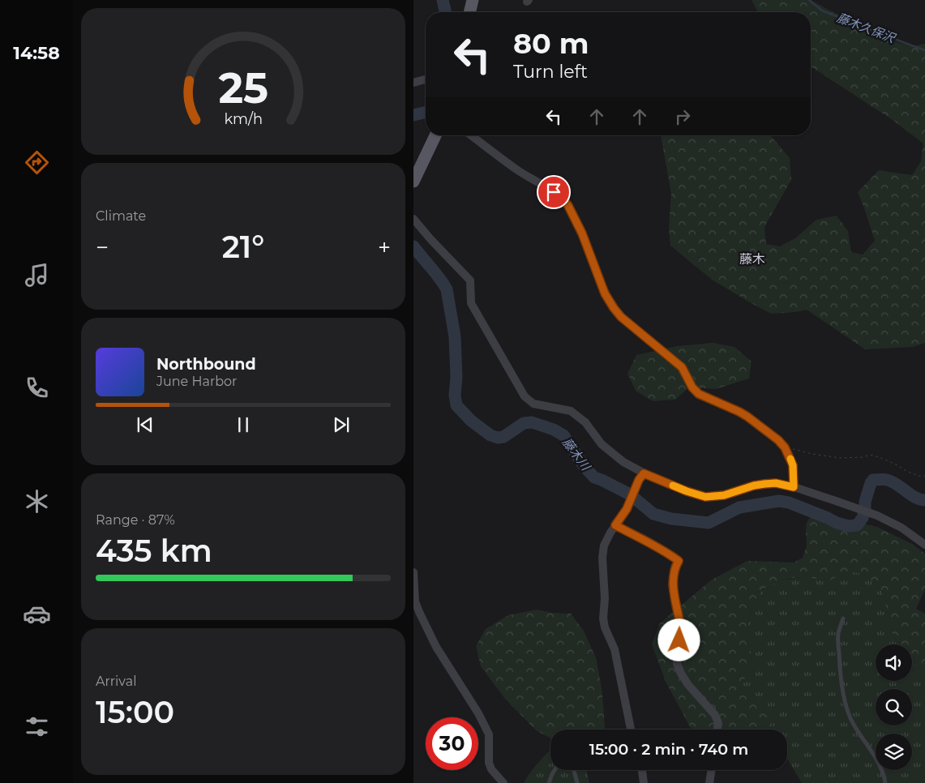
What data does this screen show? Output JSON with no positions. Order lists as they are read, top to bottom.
{
  "districts": ["藤木"],
  "water": ["藤木久保沢", "藤木川"],
  "page": {
    "tabs": "14:58",
    "turn": ["80 m", "Turn left"],
    "tile": [
      "Climate",
      ["Range · 87%", "435 km"],
      ["Arrival", "15:00"]
    ],
    "heat": ["−", "21°", "+"],
    "song": ["Northbound", "June Harbor"],
    "limit": "30",
    "trip": "15:00 · 2 min · 740 m",
    "gauge": ["25", "km/h"]
  }
}
